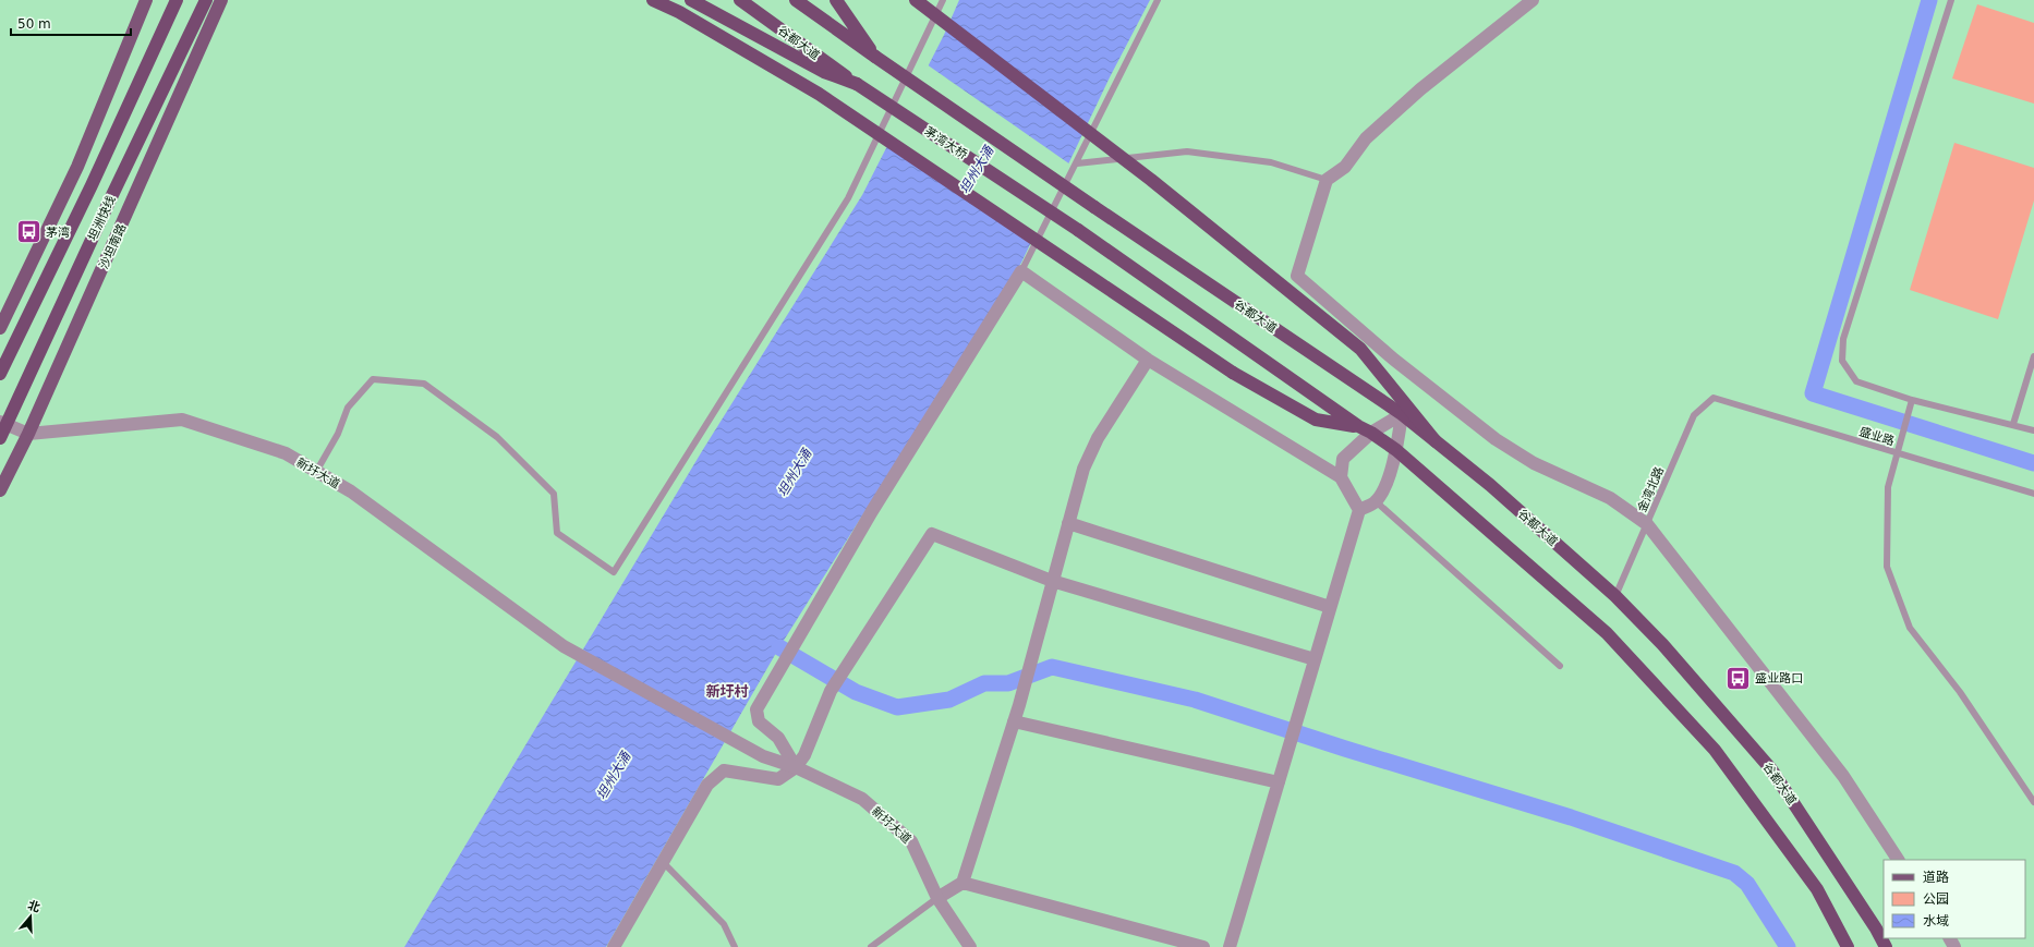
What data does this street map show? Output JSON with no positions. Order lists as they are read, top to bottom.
{
  "streets": {
    "highway": ["谷都大道", "茅湾大桥", "坦洲快线"],
    "main road": ["沙坦南路"],
    "street": ["新圩大道"],
    "lane": ["盛业路", "金湾北路"]
  },
  "crossings": [
    ["谷都大道", "茅湾大桥"],
    ["谷都大道", "金湾北路"],
    ["沙坦南路", "新圩大道"],
    ["盛业路", "金湾北路"]
  ],
  "districts": ["新圩村"],
  "water": ["坦州大涌"],
  "places": {
    "bus stop": ["茅湾", "盛业路口"]
  },
  "legend": ["道路", "公园", "水域"],
  "scale_bar": "50 m",
  "north": "top"
}
